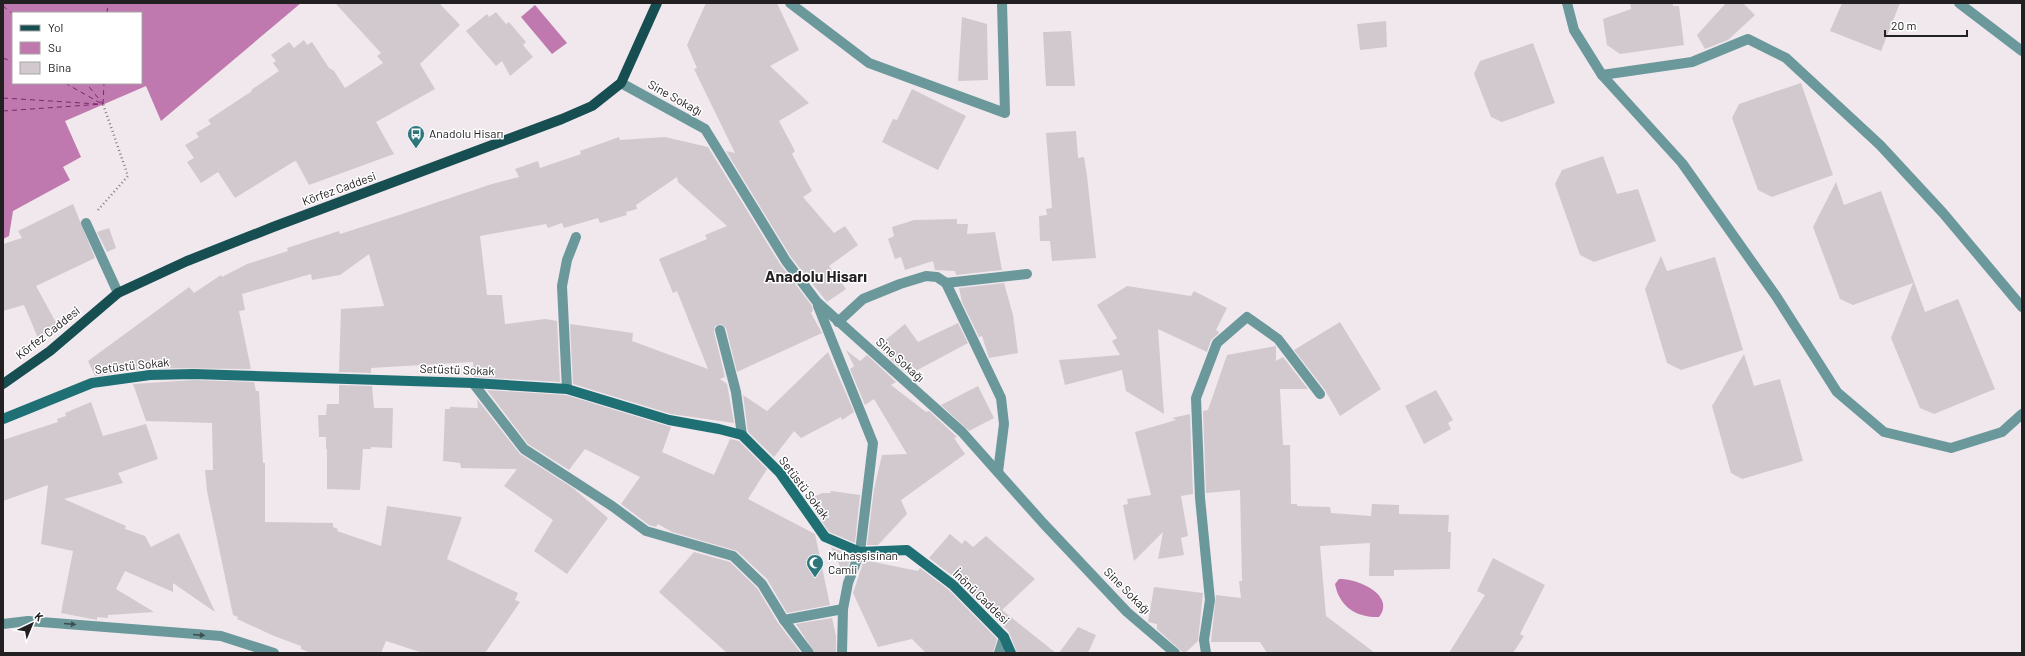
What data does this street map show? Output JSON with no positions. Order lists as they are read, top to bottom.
{
  "streets": {
    "main road": ["Körfez Caddesi"],
    "street": ["Sine Sokağı", "Setüstü Sokak", "İnönü Caddesi"]
  },
  "crossings": [
    ["Sine Sokağı", "Körfez Caddesi"],
    ["Setüstü Sokak", "İnönü Caddesi"]
  ],
  "districts": ["Anadolu Hisarı"],
  "places": {
    "bus stop": ["Anadolu Hisarı"],
    "mosque": ["Muhaşşisinan Camii"]
  },
  "legend": ["Yol", "Su", "Bina"],
  "scale_bar": "20 m",
  "north": "top right"
}
